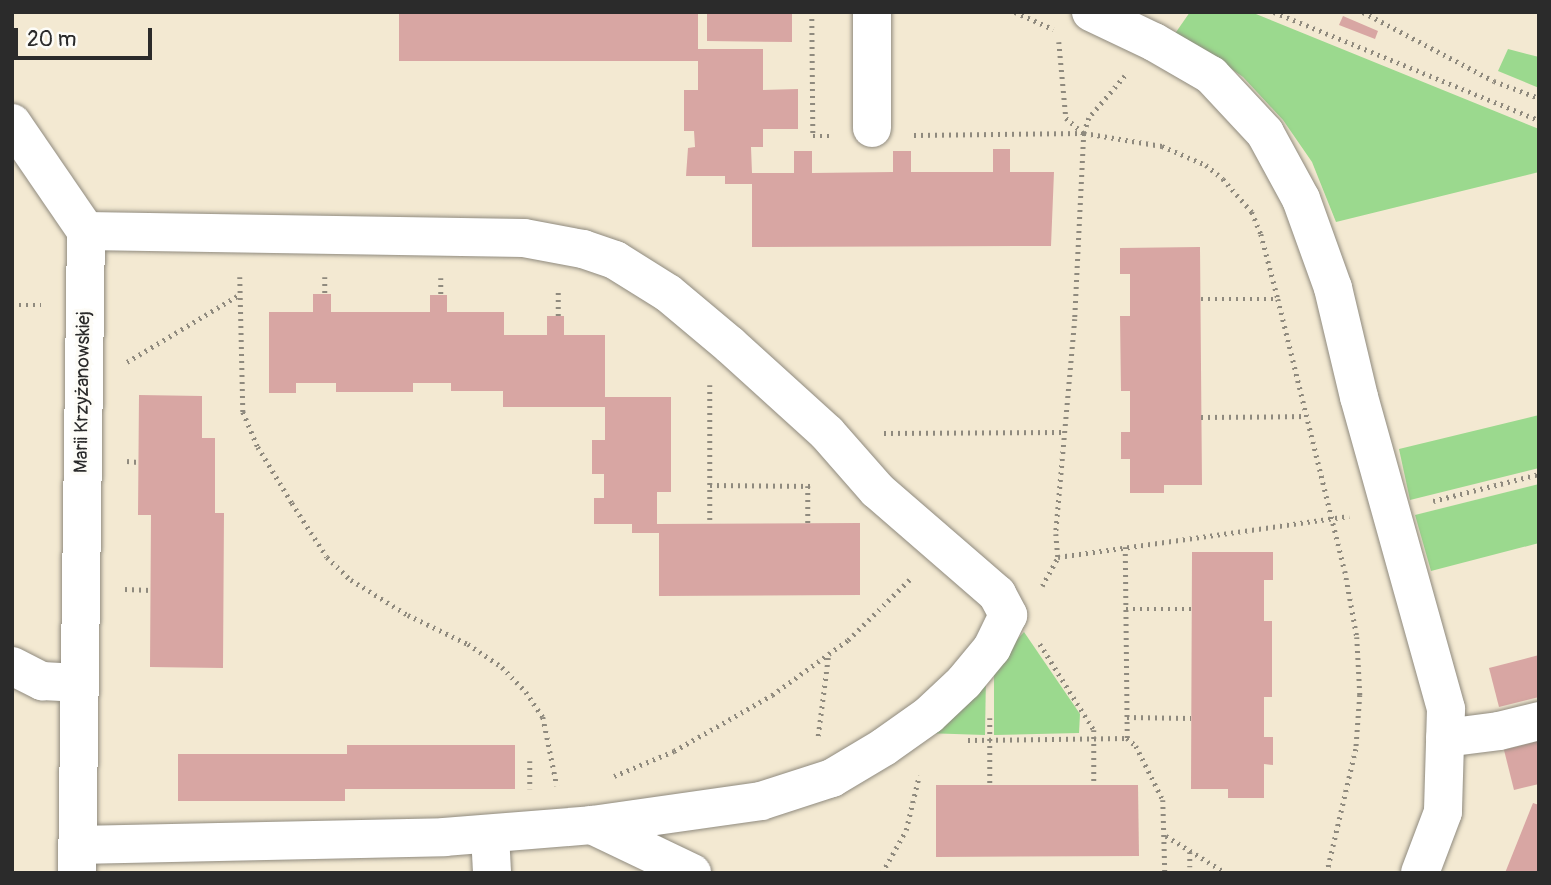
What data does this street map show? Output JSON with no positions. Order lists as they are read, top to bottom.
{
  "streets": {
    "street": ["Marii Krzyżanowskiej"]
  },
  "scale_bar": "20 m"
}
